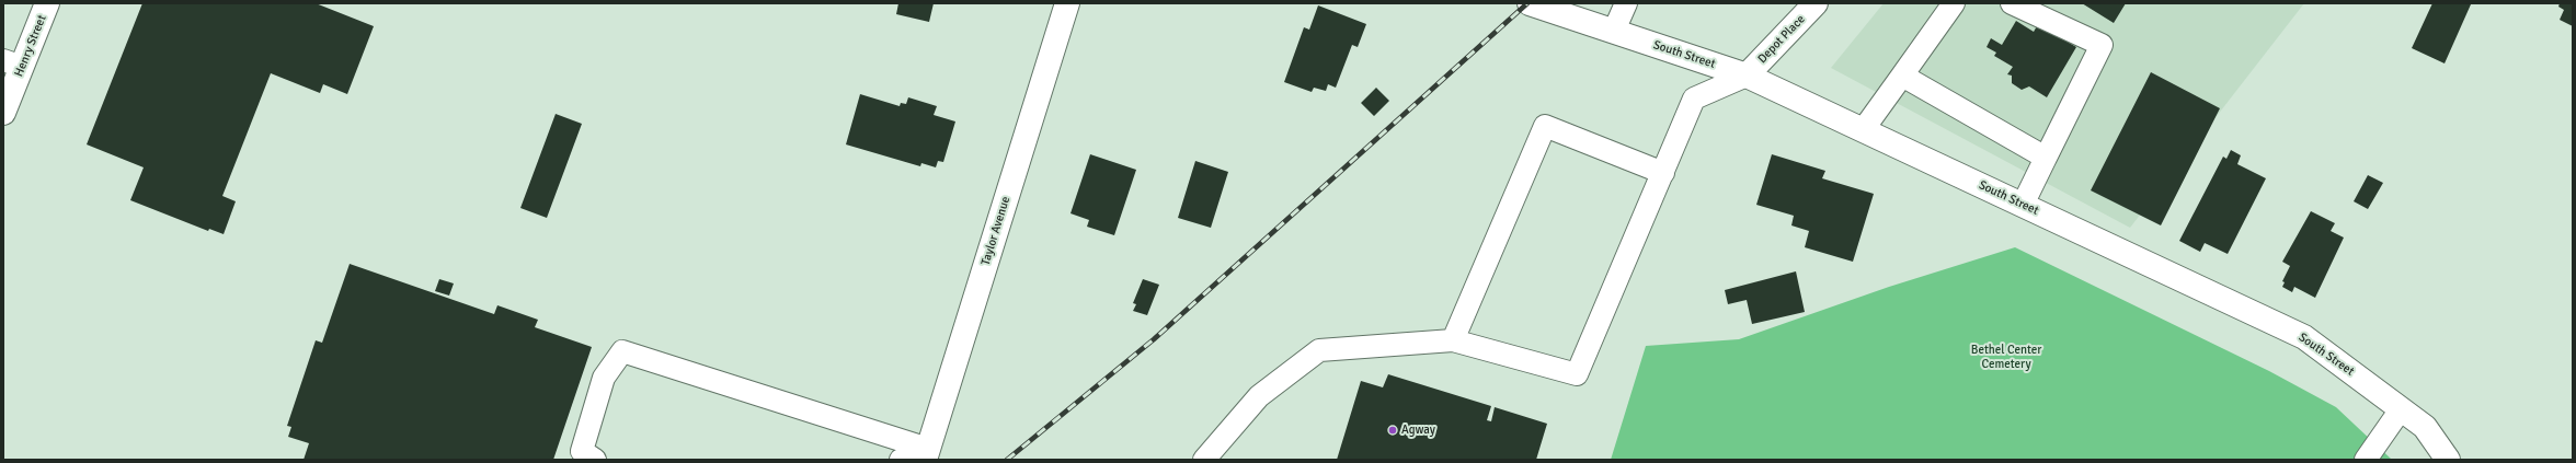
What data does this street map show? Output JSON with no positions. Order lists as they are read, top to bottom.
{
  "streets": {
    "street": [
      "Depot Place",
      "Henry Street",
      "South Street",
      "Taylor Avenue"
    ]
  },
  "crossings": [
    ["Depot Place", "South Street"]
  ],
  "parks": ["Bethel Center Cemetery"],
  "places": ["Agway"]
}
